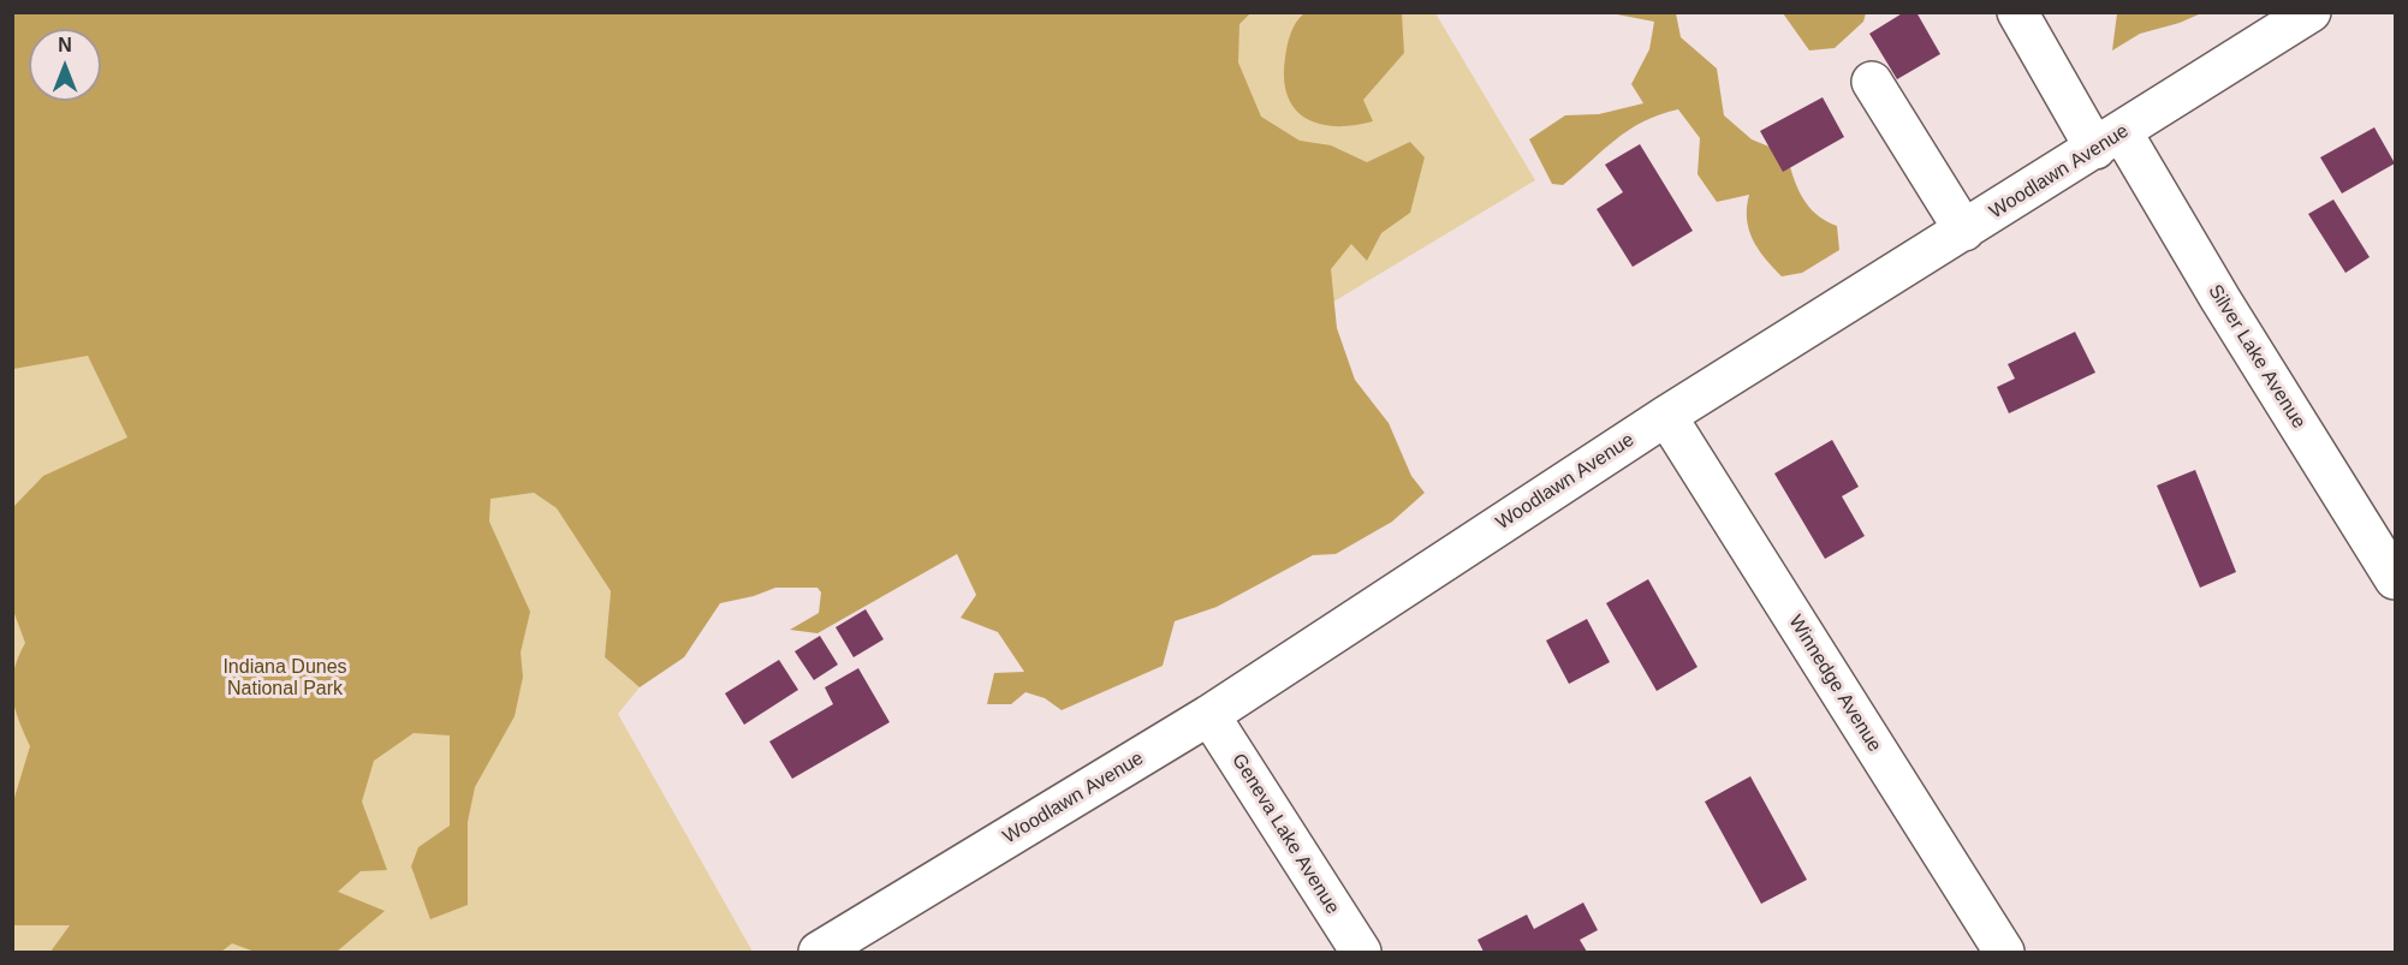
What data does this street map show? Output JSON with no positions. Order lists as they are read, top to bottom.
{
  "streets": {
    "street": [
      "Woodlawn Avenue",
      "Silver Lake Avenue",
      "Winnedge Avenue",
      "Geneva Lake Avenue"
    ]
  },
  "crossings": [
    ["Woodlawn Avenue", "Silver Lake Avenue"],
    ["Woodlawn Avenue", "Winnedge Avenue"],
    ["Woodlawn Avenue", "Geneva Lake Avenue"]
  ],
  "parks": ["Indiana Dunes National Park"],
  "north": "top"
}
